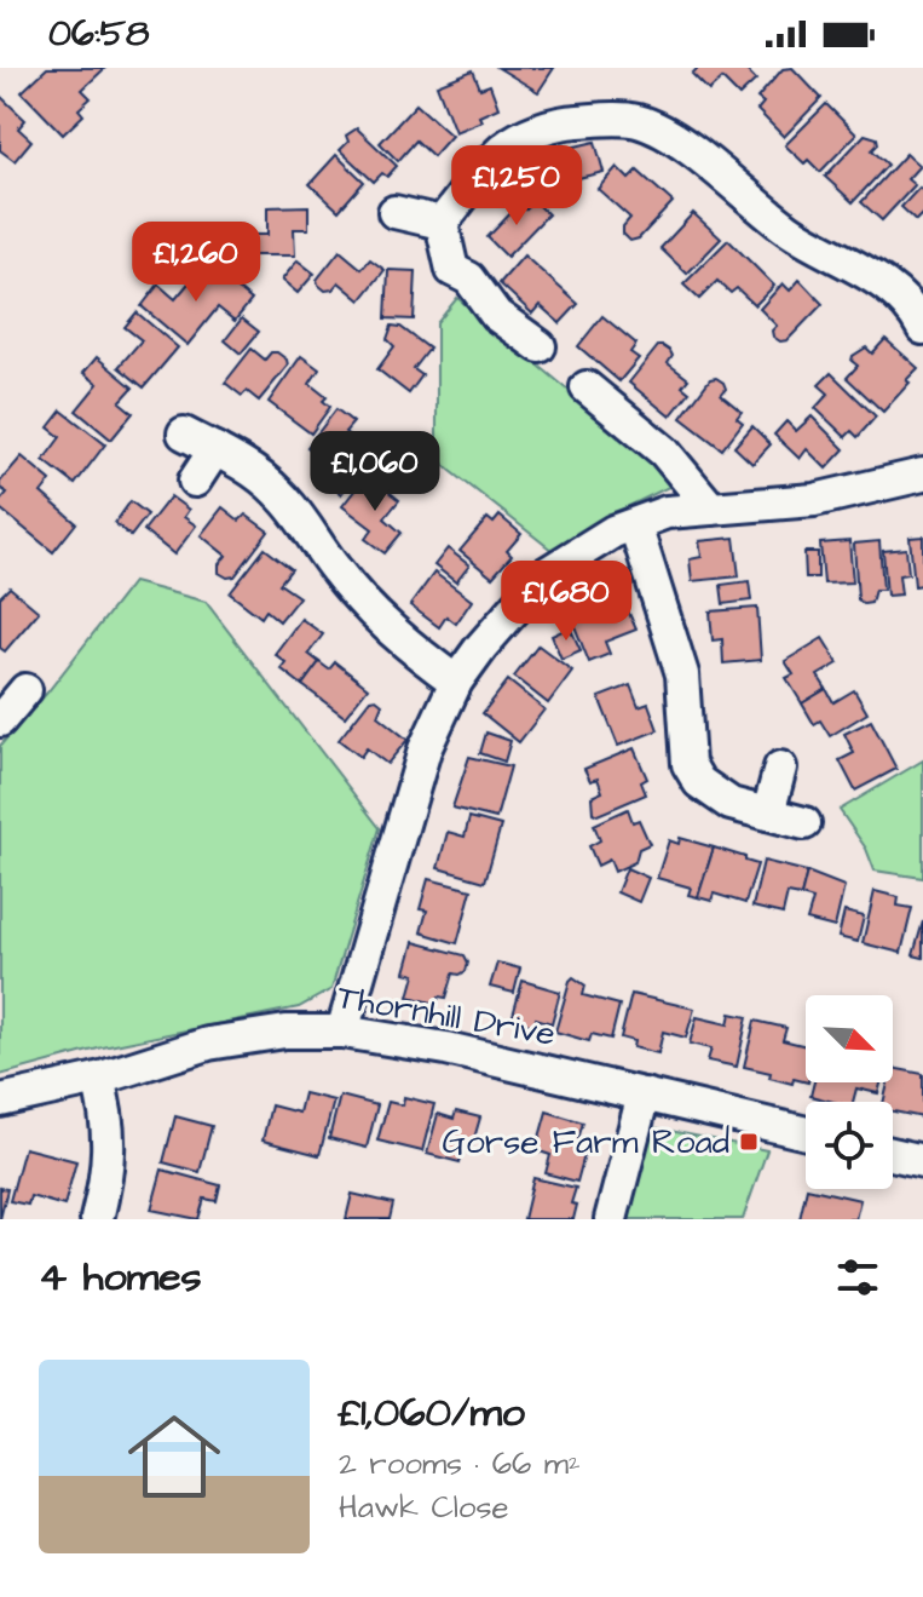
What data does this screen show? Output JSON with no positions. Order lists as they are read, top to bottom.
{
  "streets": {
    "street": ["Thornhill Drive"]
  },
  "places": {
    "transit": ["Gorse Farm Road"]
  },
  "north": "bottom right",
  "page": {
    "status": "06:58",
    "price": [
      "£1,250",
      "£1,260",
      "£1,060",
      "£1,680"
    ],
    "heading": "4 homes",
    "list": [
      {
        "name": "£1,060/mo",
        "note": "2 rooms · 66 m² · Hawk Close"
      }
    ]
  }
}
